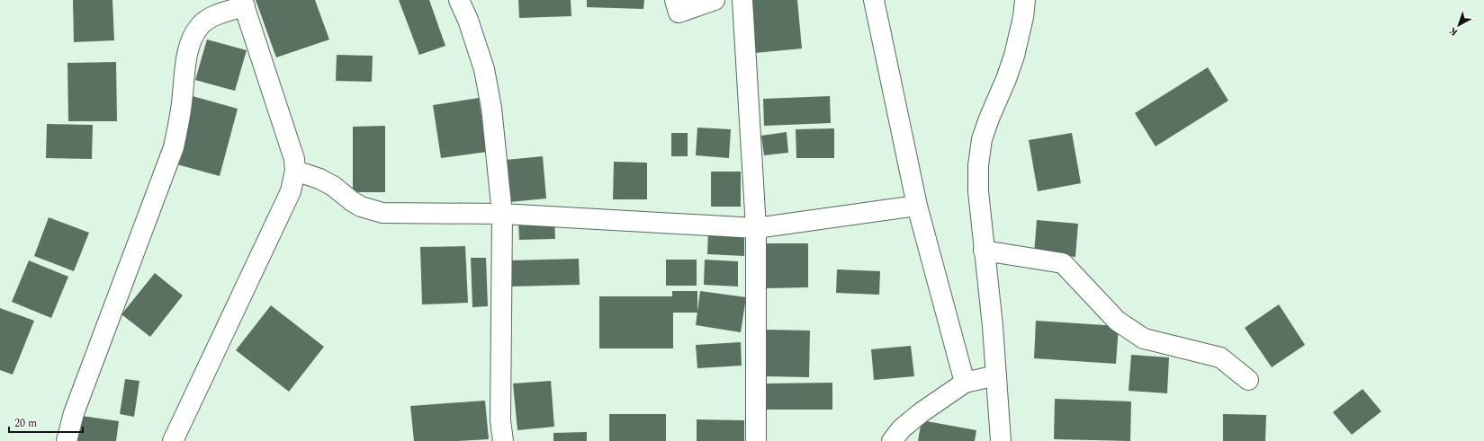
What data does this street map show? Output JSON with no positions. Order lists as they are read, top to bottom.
{
  "scale_bar": "20 m",
  "north": "bottom left"
}
